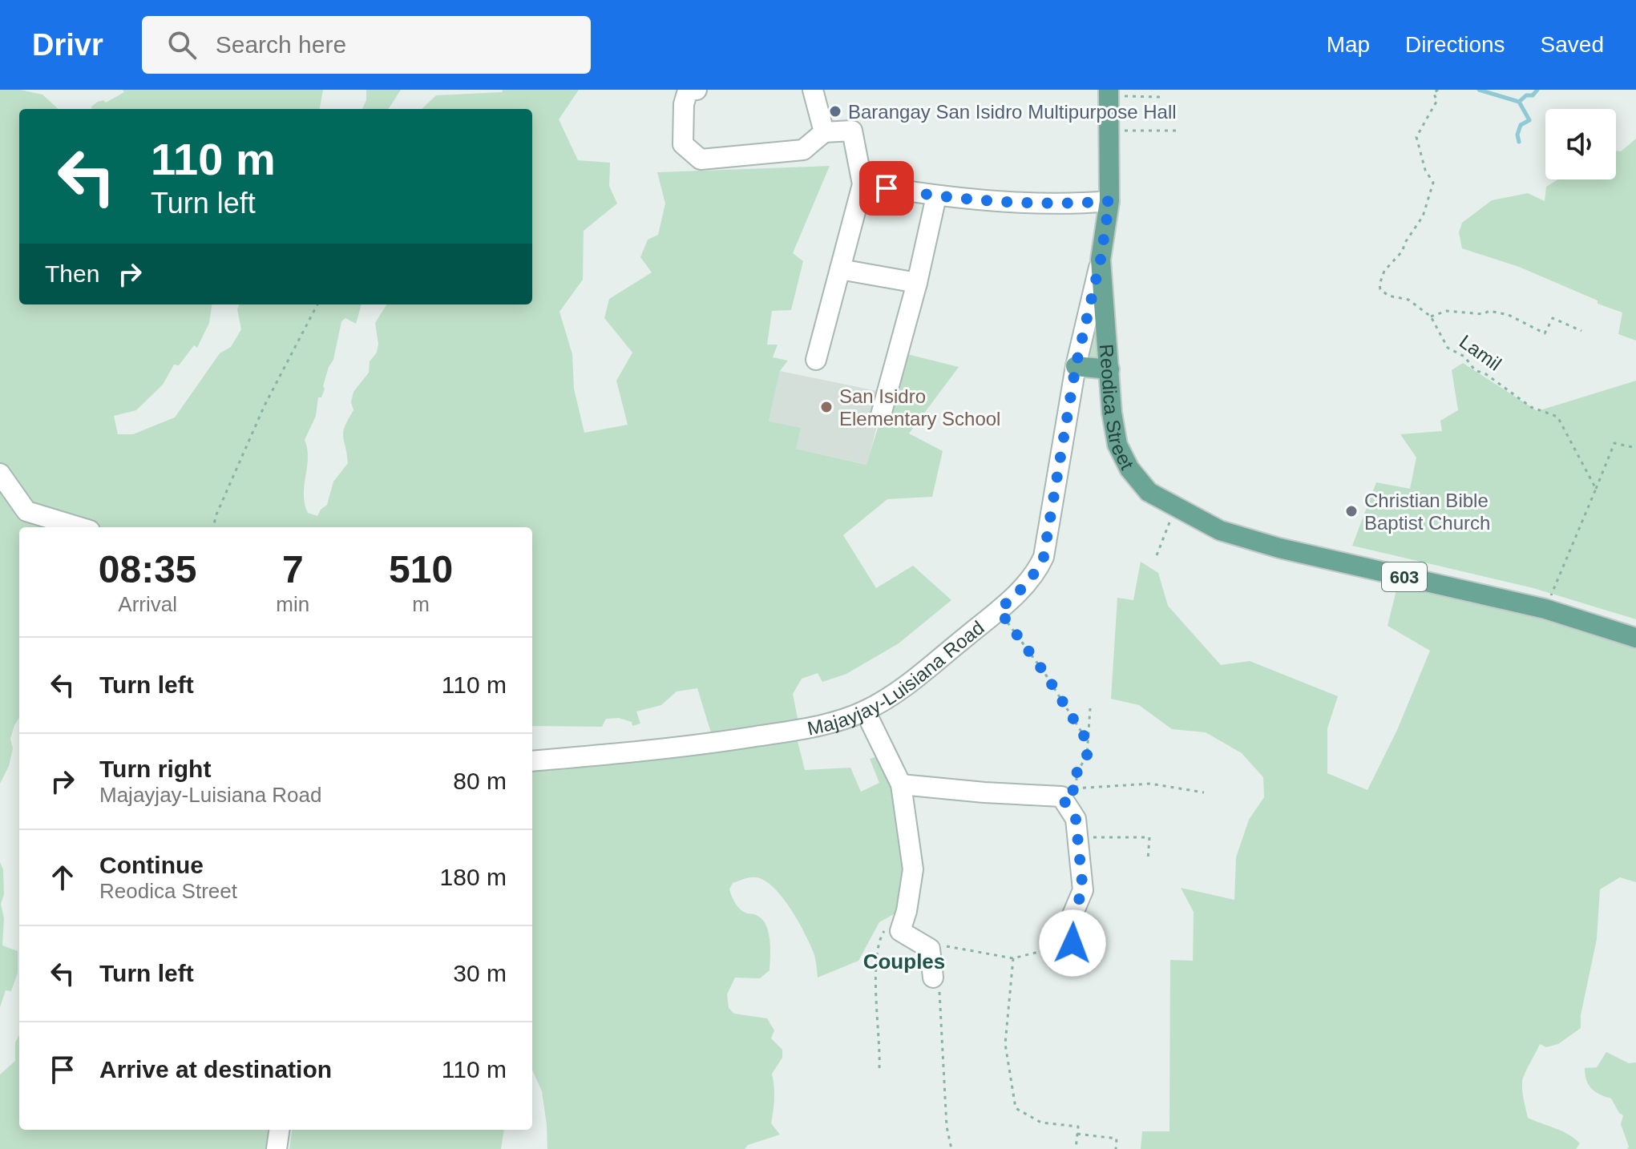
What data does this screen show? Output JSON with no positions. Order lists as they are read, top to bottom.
{
  "streets": {
    "main road": ["Reodica Street", "603"],
    "street": ["Majayjay-Luisiana Road"],
    "path": ["Lamil"]
  },
  "crossings": [
    ["Reodica Street", "603"],
    ["Reodica Street", "Majayjay-Luisiana Road"]
  ],
  "districts": ["Couples"],
  "places": ["Barangay San Isidro Multipurpose Hall", "San Isidro Elementary School", "Christian Bible Baptist Church"],
  "page": {
    "header": "Drivr",
    "search": "Search here",
    "nav": ["Map", "Directions", "Saved"],
    "turn": ["110 m", "Turn left"],
    "then": "Then",
    "eta": [
      "08:35",
      "Arrival",
      "7",
      "min",
      "510",
      "m"
    ],
    "list": [
      {
        "name": "Turn left",
        "value": "110 m"
      },
      {
        "name": "Turn right",
        "note": "Majayjay-Luisiana Road",
        "value": "80 m"
      },
      {
        "name": "Continue",
        "note": "Reodica Street",
        "value": "180 m"
      },
      {
        "name": "Turn left",
        "value": "30 m"
      },
      {
        "name": "Arrive at destination",
        "value": "110 m"
      }
    ]
  }
}
